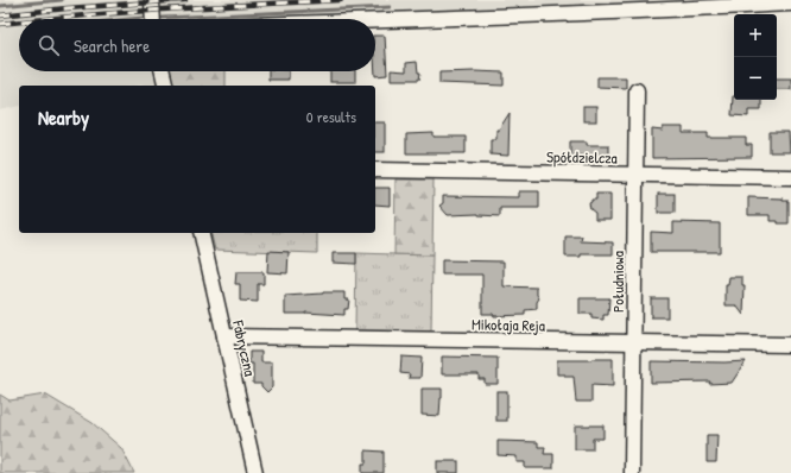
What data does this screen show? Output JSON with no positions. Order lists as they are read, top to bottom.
{
  "streets": {
    "street": [
      "Spółdzielcza",
      "Południowa",
      "Mikołaja Reja",
      "Fabryczna"
    ]
  },
  "crossings": [
    ["Spółdzielcza", "Południowa"],
    ["Południowa", "Mikołaja Reja"],
    ["Mikołaja Reja", "Fabryczna"]
  ],
  "page": {
    "map_buttons": ["+", "−"],
    "search": "Search here",
    "heading": ["Nearby", "0 results"]
  }
}
